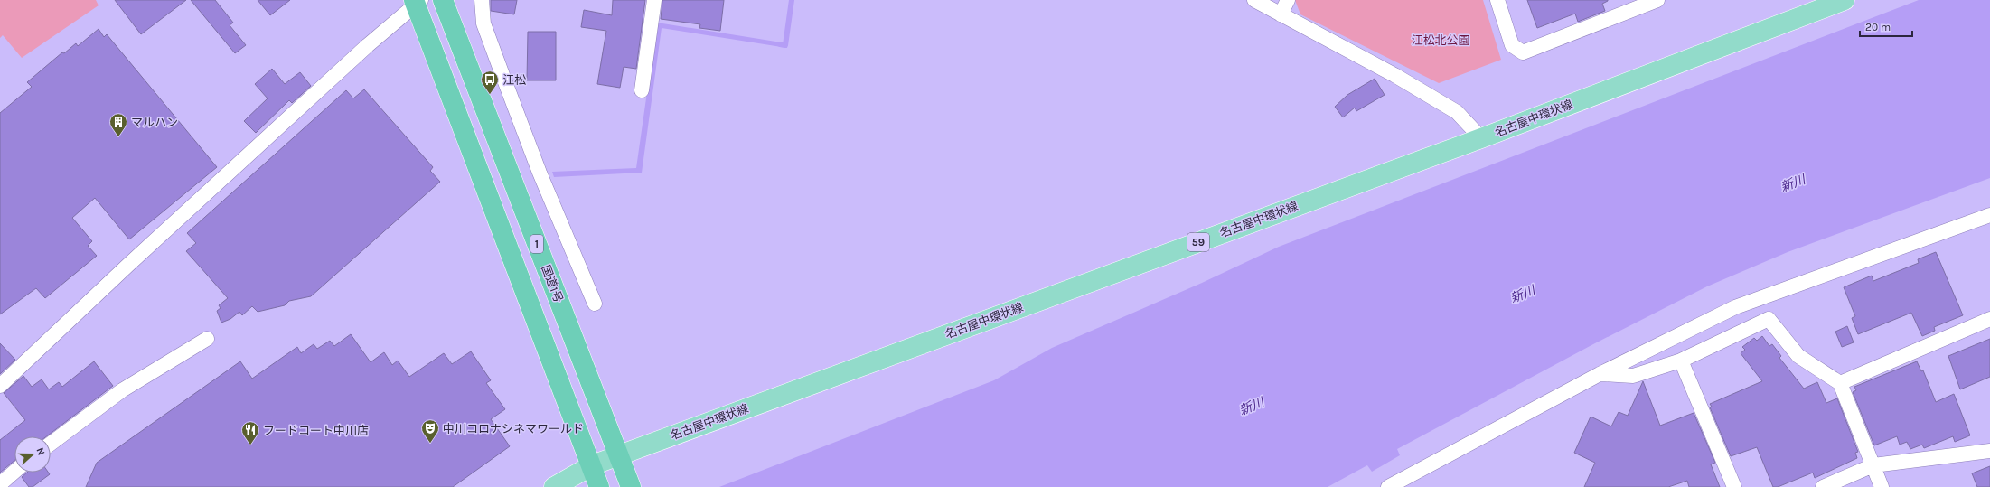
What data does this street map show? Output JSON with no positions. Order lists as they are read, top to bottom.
{
  "streets": {
    "highway": ["1", "国道1号"],
    "main road": ["名古屋中環状線", "59"]
  },
  "crossings": [
    ["名古屋中環状線", "国道1号"]
  ],
  "water": ["新川"],
  "parks": ["江松北公園"],
  "places": {
    "bus stop": ["江松"],
    "building": ["マルハン"],
    "theatre": ["中川コロナシネマワールド"],
    "restaurant": ["フードコート中川店"]
  },
  "scale_bar": "20 m",
  "north": "right"
}
